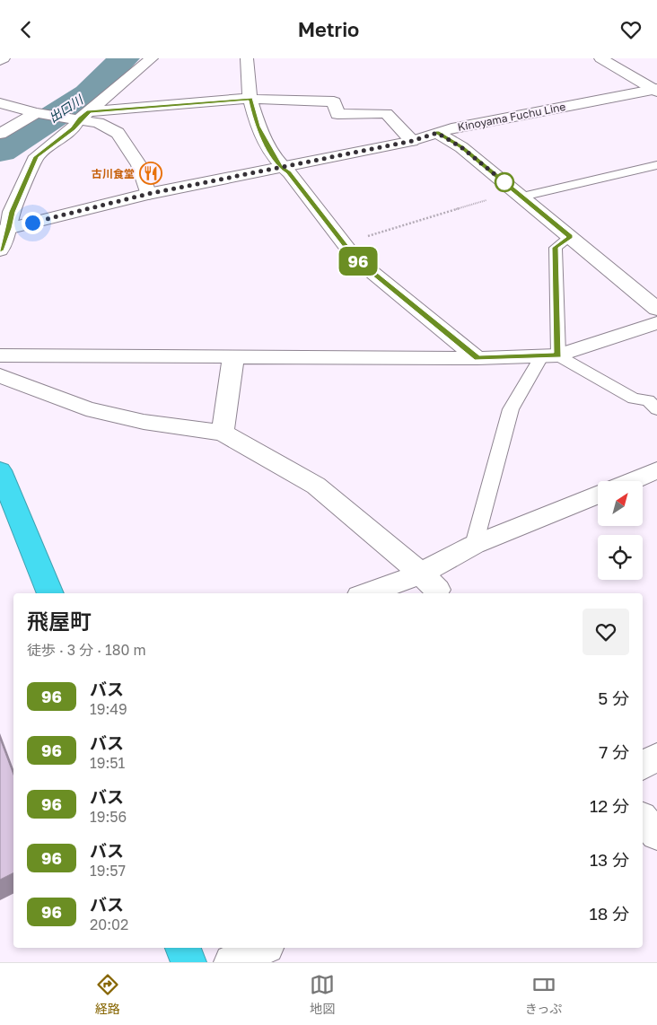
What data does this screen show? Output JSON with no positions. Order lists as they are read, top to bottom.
{
  "streets": {
    "street": ["Kinoyama Fuchu Line"]
  },
  "water": ["出口川"],
  "places": {
    "restaurant": ["古川食堂"]
  },
  "lines": ["bus line 96"],
  "north": "top right",
  "page": {
    "header": "Metrio",
    "on_map": "96",
    "heading": ["飛屋町", "徒歩 · 3 分 · 180 m"],
    "list": [
      {
        "mark": "96",
        "name": "バス",
        "note": "19:49",
        "value": "5 分"
      },
      {
        "mark": "96",
        "name": "バス",
        "note": "19:51",
        "value": "7 分"
      },
      {
        "mark": "96",
        "name": "バス",
        "note": "19:56",
        "value": "12 分"
      },
      {
        "mark": "96",
        "name": "バス",
        "note": "19:57",
        "value": "13 分"
      },
      {
        "mark": "96",
        "name": "バス",
        "note": "20:02",
        "value": "18 分"
      }
    ],
    "tabs": ["経路", "地図", "きっぷ"]
  }
}
